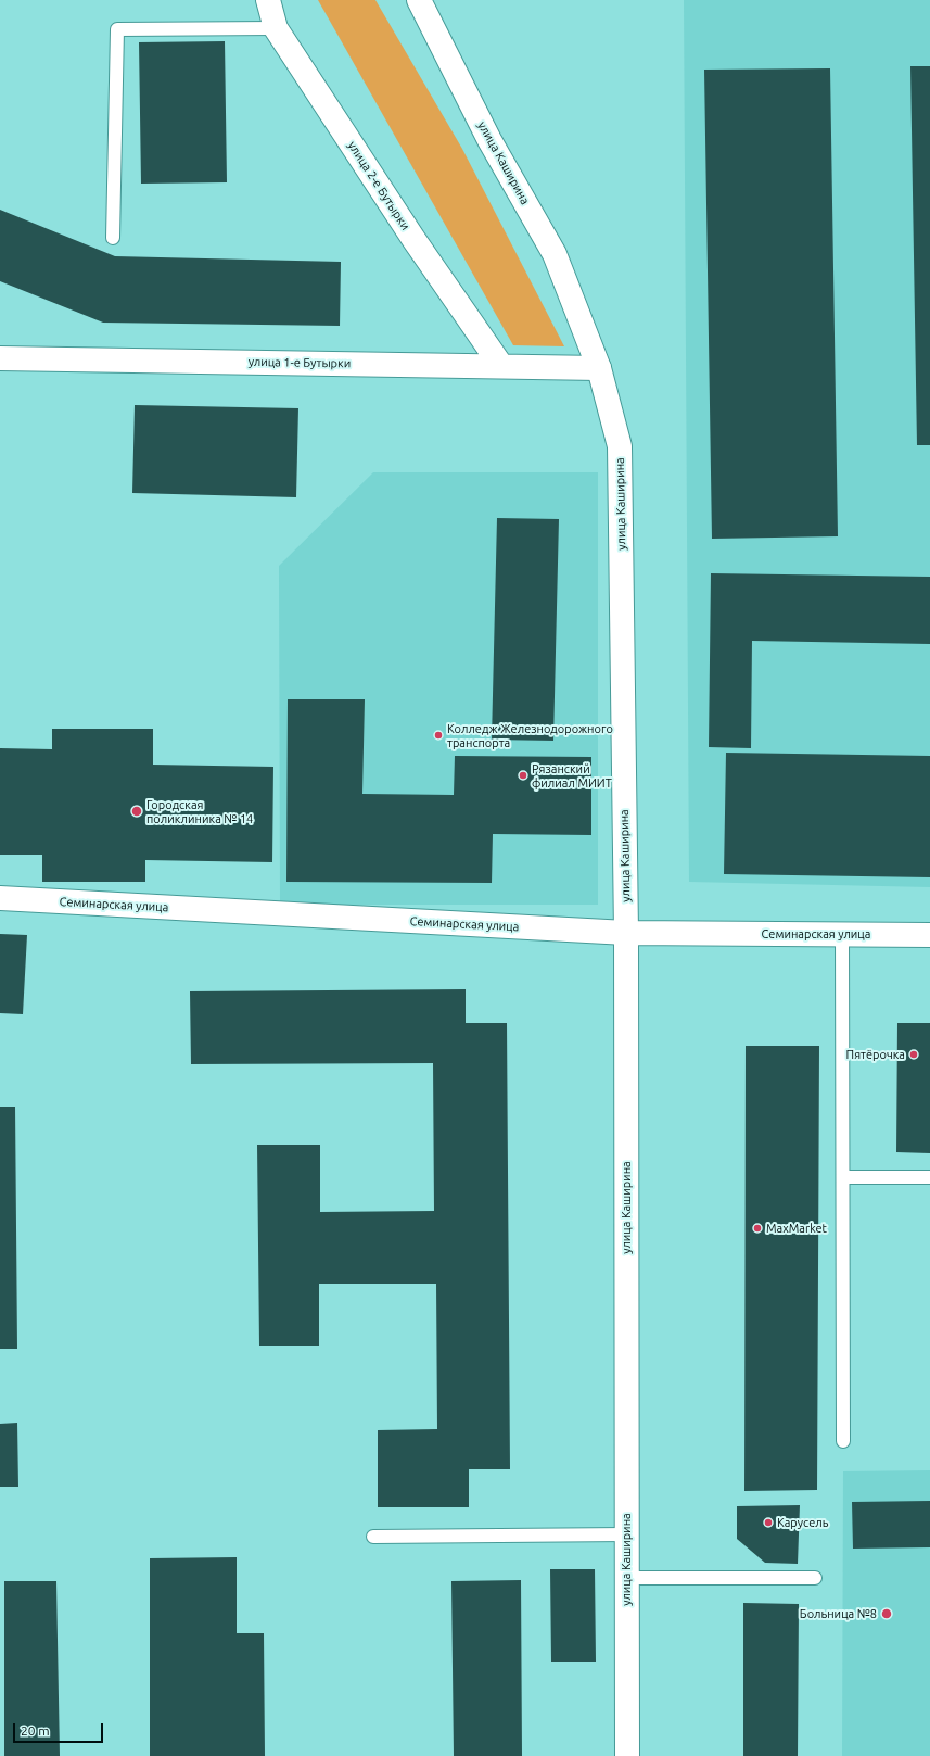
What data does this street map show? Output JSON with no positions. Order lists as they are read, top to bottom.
{
  "streets": {
    "main road": [
      "улица Каширина",
      "улица 2-е Бутырки",
      "улица 1-е Бутырки",
      "Семинарская улица"
    ]
  },
  "crossings": [
    ["улица Каширина", "улица 1-е Бутырки"],
    ["улица Каширина", "Семинарская улица"],
    ["улица 2-е Бутырки", "улица 1-е Бутырки"]
  ],
  "places": [
    "Колледж Железнодорожного транспорта",
    "Рязанский филиал МИИТ",
    "Городская поликлиника № 14",
    "Пятёрочка",
    "MaxMarket",
    "Карусель",
    "Больница №8"
  ],
  "scale_bar": "20 m"
}
